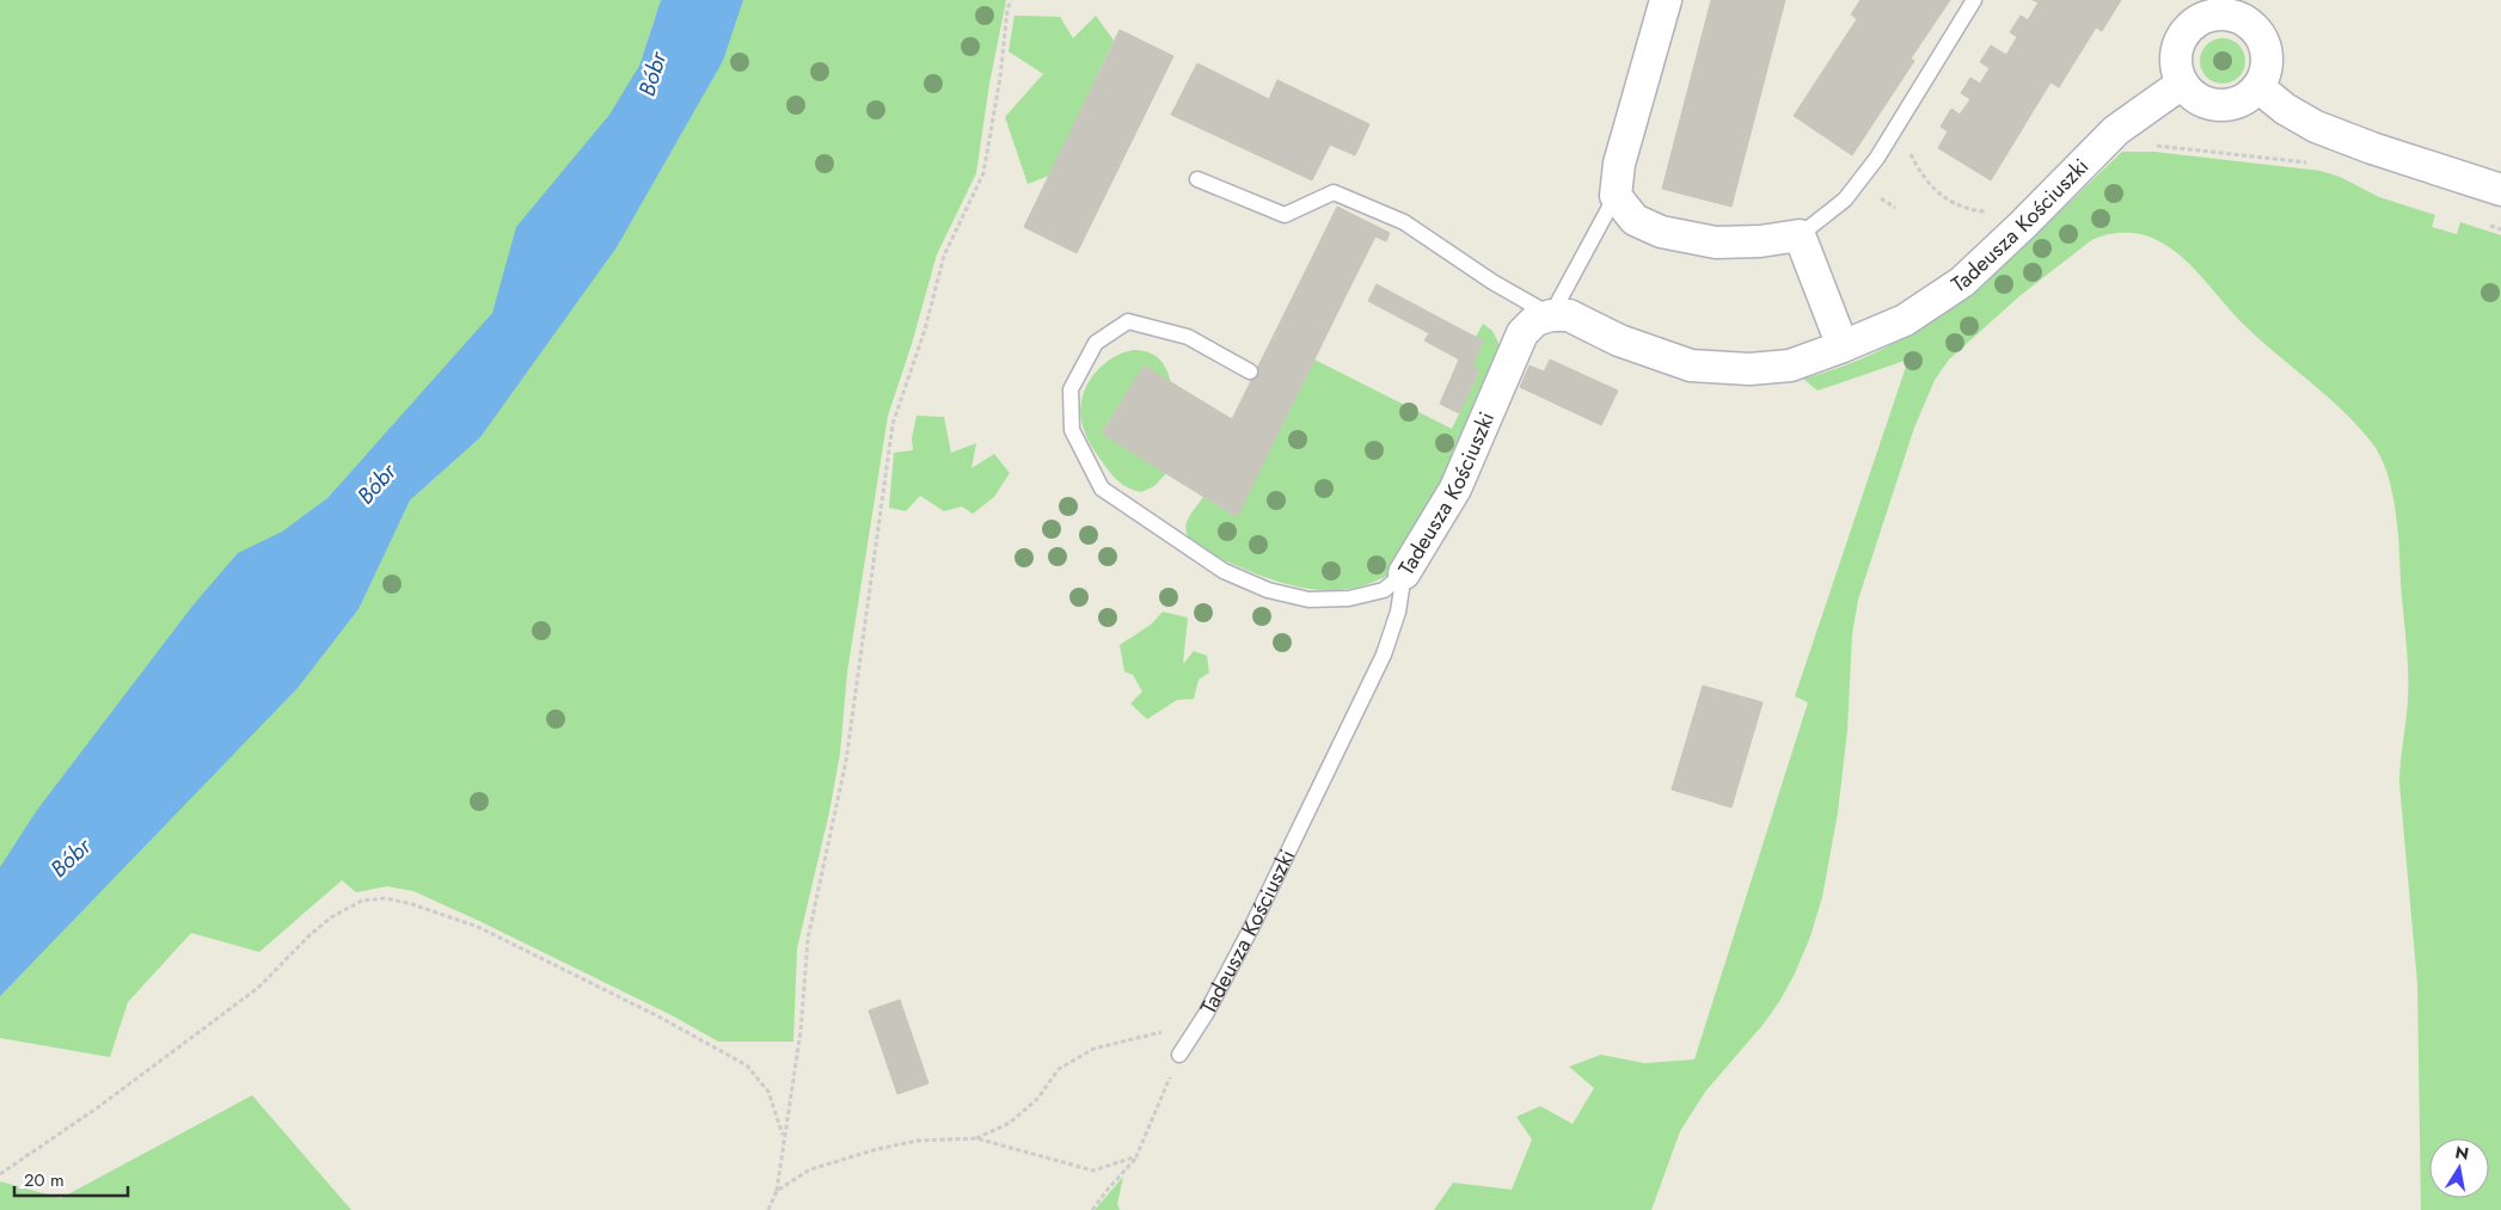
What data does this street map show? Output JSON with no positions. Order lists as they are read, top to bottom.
{
  "streets": {
    "street": ["Tadeusza Kościuszki"]
  },
  "water": ["Bóbr"],
  "scale_bar": "20 m",
  "north": "top"
}
